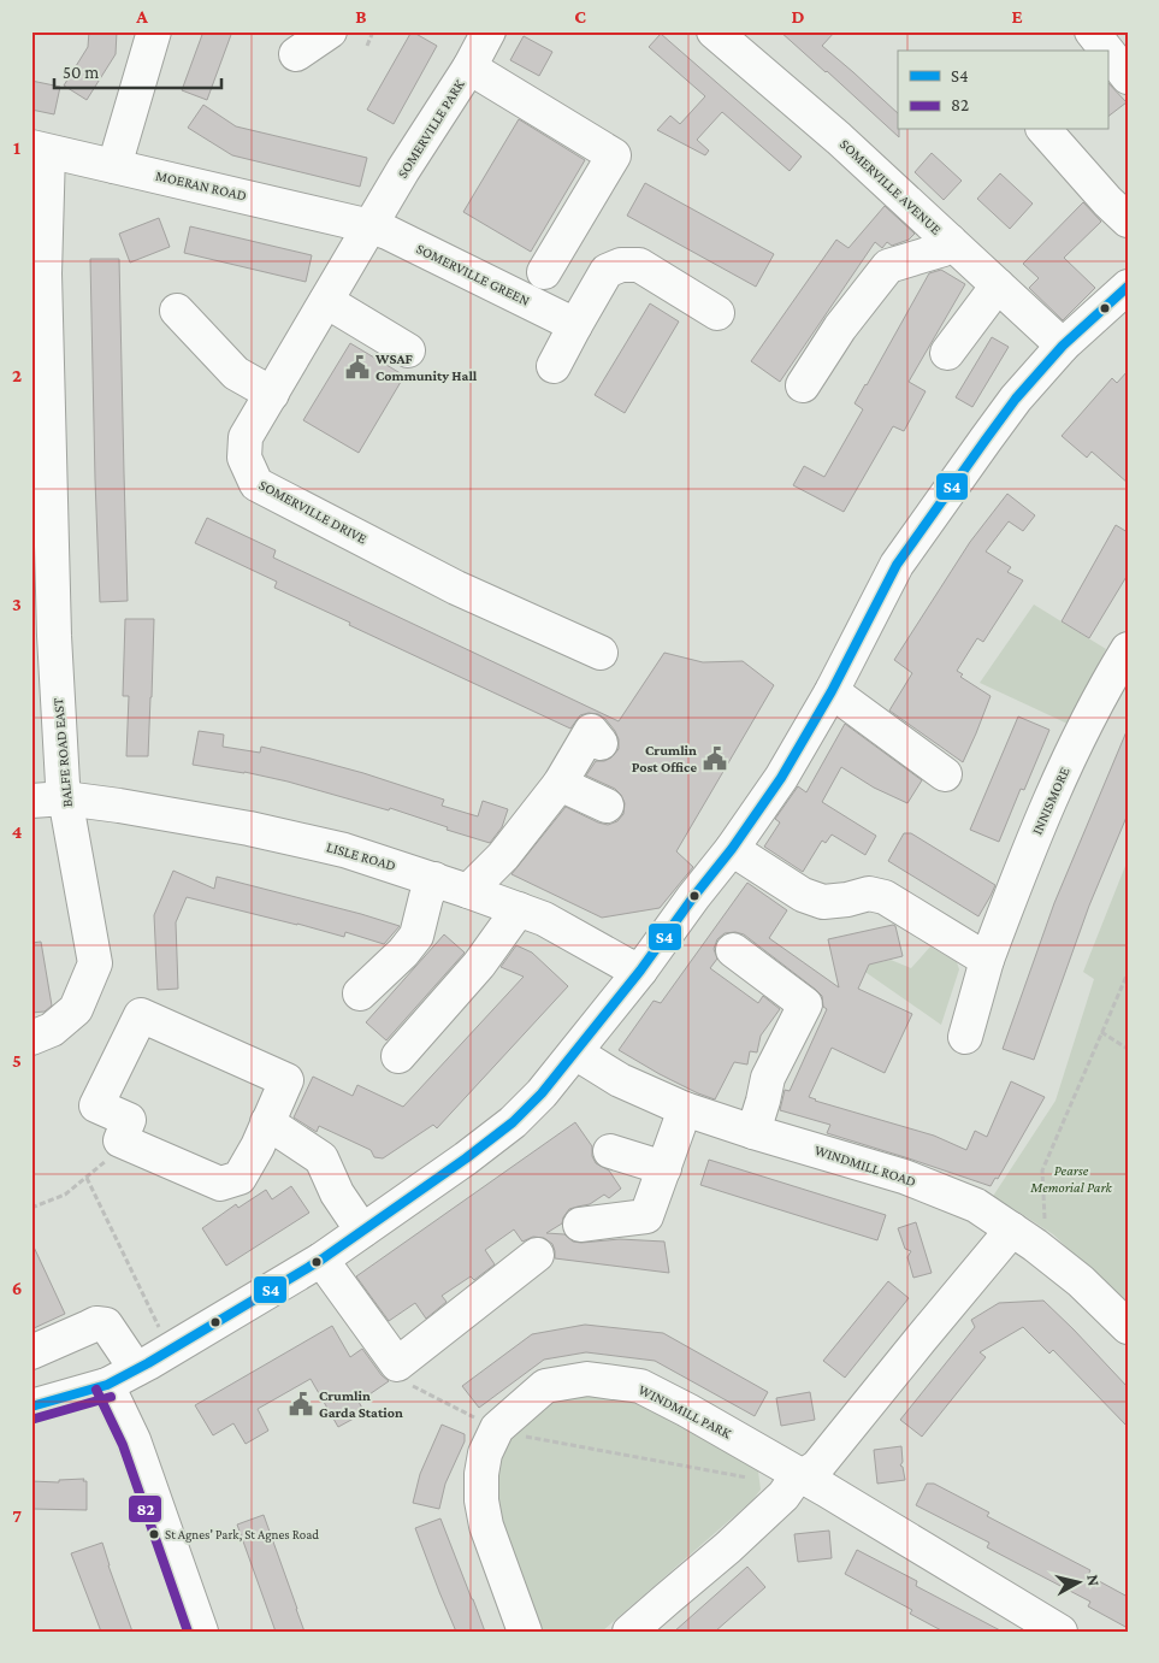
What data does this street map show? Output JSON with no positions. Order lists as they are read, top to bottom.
{
  "streets": {
    "street": [
      "SOMERVILLE PARK",
      "MOERAN ROAD",
      "SOMERVILLE AVENUE",
      "SOMERVILLE GREEN",
      "SOMERVILLE DRIVE",
      "BALFE ROAD EAST",
      "INNISMORE",
      "LISLE ROAD",
      "WINDMILL ROAD",
      "WINDMILL PARK"
    ]
  },
  "crossings": [
    ["SOMERVILLE PARK", "MOERAN ROAD"],
    ["SOMERVILLE PARK", "SOMERVILLE GREEN"],
    ["SOMERVILLE PARK", "SOMERVILLE DRIVE"],
    ["MOERAN ROAD", "SOMERVILLE GREEN"],
    ["MOERAN ROAD", "SOMERVILLE DRIVE"],
    ["MOERAN ROAD", "BALFE ROAD EAST"],
    ["SOMERVILLE GREEN", "SOMERVILLE DRIVE"],
    ["BALFE ROAD EAST", "LISLE ROAD"]
  ],
  "parks": ["Pearse Memorial Park"],
  "places": {
    "public building": ["WSAF Community Hall", "Crumlin Post Office", "Crumlin Garda Station"],
    "other": ["St Agnes' Park, St Agnes Road"]
  },
  "lines": ["transit line S4", "transit line 82"],
  "legend": ["S4", "82"],
  "scale_bar": "50 m",
  "north": "right",
  "grid": {
    "columns": [
      "A",
      "B",
      "C",
      "D",
      "E"
    ],
    "rows": [
      "1",
      "2",
      "3",
      "4",
      "5",
      "6",
      "7"
    ]
  }
}
